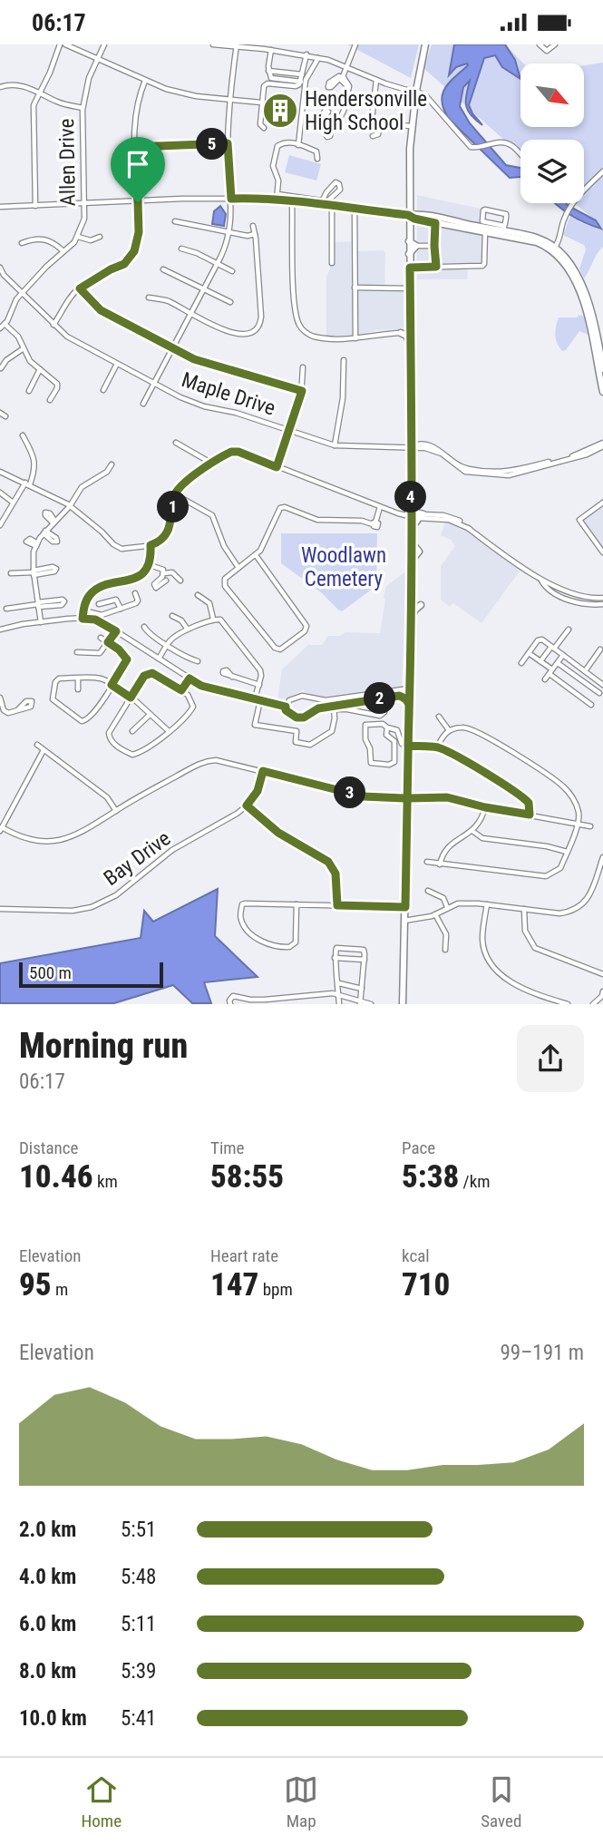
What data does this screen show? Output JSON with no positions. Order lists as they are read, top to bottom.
{
  "streets": {
    "street": ["Allen Drive", "Maple Drive", "Bay Drive"]
  },
  "crossings": [
    ["Allen Drive", "Maple Drive"]
  ],
  "parks": ["Woodlawn Cemetery"],
  "places": {
    "building": ["Hendersonville High School"]
  },
  "scale_bar": "500 m",
  "north": "bottom right",
  "page": {
    "status": "06:17",
    "pins": [
      "5",
      "4",
      "1",
      "2",
      "3"
    ],
    "scale": "500 m",
    "heading": ["Morning run", "06:17"],
    "stats": [
      ["Distance", "10.46 km"],
      ["Time", "58:55"],
      ["Pace", "5:38 /km"],
      ["Elevation", "95 m"],
      ["Heart rate", "147 bpm"],
      ["kcal", "710"]
    ],
    "chart": ["Elevation", "99–191 m"],
    "list": [
      {
        "name": "2.0 km",
        "note": "5:51"
      },
      {
        "name": "4.0 km",
        "note": "5:48"
      },
      {
        "name": "6.0 km",
        "note": "5:11"
      },
      {
        "name": "8.0 km",
        "note": "5:39"
      },
      {
        "name": "10.0 km",
        "note": "5:41"
      }
    ],
    "tabs": ["Home", "Map", "Saved"]
  }
}
